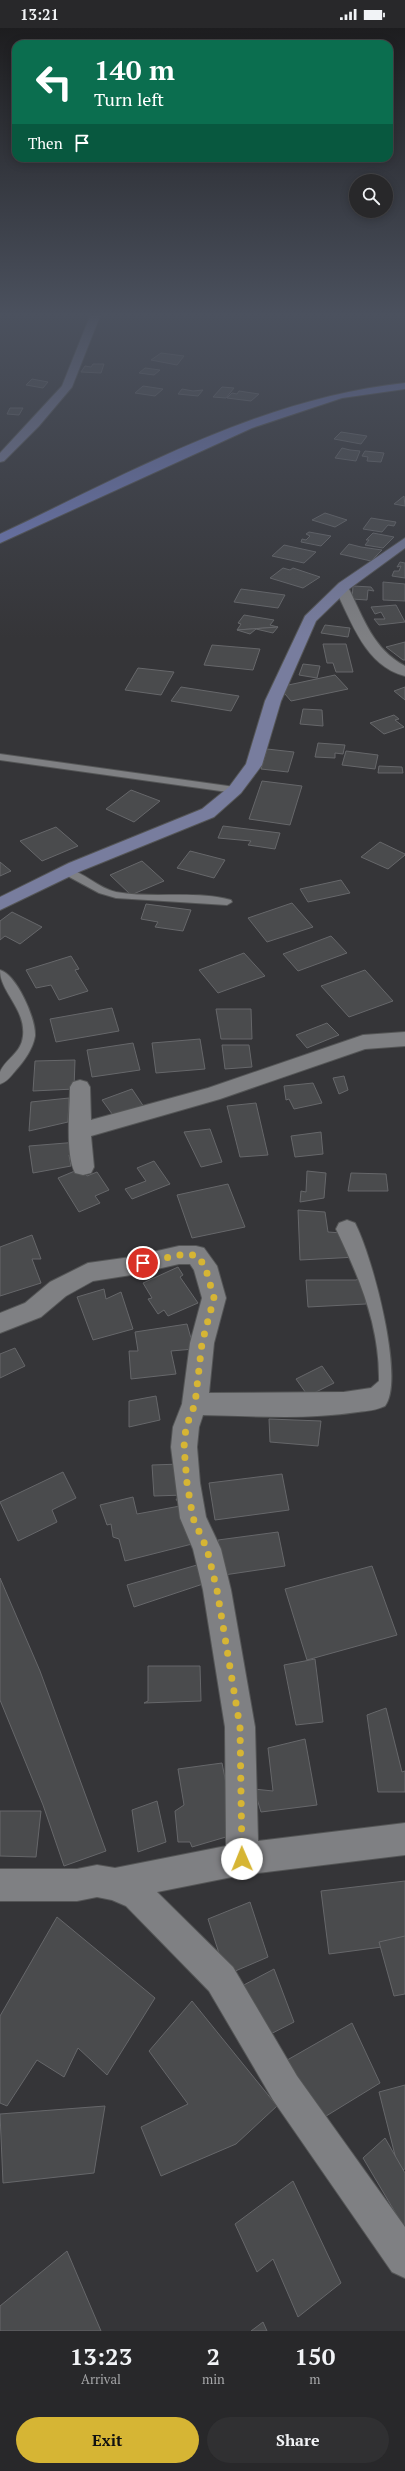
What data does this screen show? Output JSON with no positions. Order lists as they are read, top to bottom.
{
  "page": {
    "status": "13:21",
    "turn": ["140 m", "Turn left"],
    "then": "Then",
    "eta": [
      "13:23",
      "Arrival",
      "2",
      "min",
      "150",
      "m"
    ],
    "buttons": ["Exit", "Share"]
  }
}
